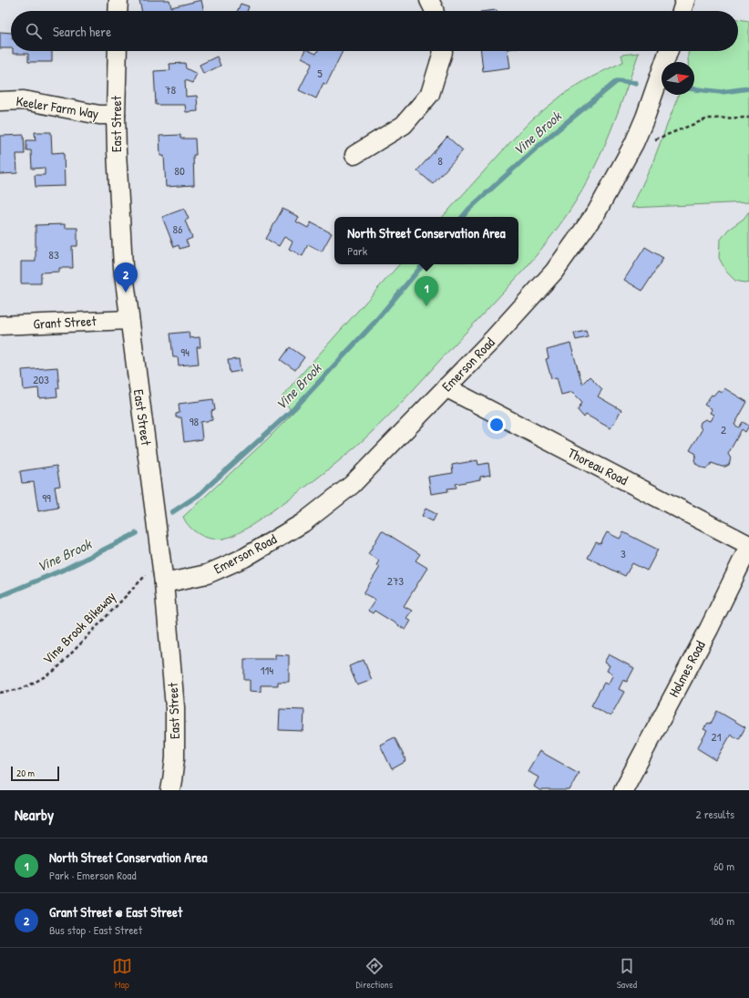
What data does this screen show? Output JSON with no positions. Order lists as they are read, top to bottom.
{
  "streets": {
    "street": [
      "Keeler Farm Way",
      "East Street",
      "Grant Street",
      "Emerson Road",
      "Thoreau Road",
      "Holmes Road"
    ],
    "path": ["Vine Brook Bikeway"]
  },
  "crossings": [
    ["Keeler Farm Way", "East Street"],
    ["East Street", "Grant Street"],
    ["East Street", "Emerson Road"],
    ["Emerson Road", "Thoreau Road"],
    ["Thoreau Road", "Holmes Road"]
  ],
  "water": ["Vine Brook"],
  "house_numbers": [
    "5",
    "78",
    "8",
    "80",
    "86",
    "83",
    "94",
    "203",
    "98",
    "2",
    "99",
    "3",
    "273",
    "114",
    "21"
  ],
  "scale_bar": "20 m",
  "north": "right",
  "page": {
    "search": "Search here",
    "popup": ["North Street Conservation Area", "Park"],
    "pins": ["2", "1"],
    "scale": "20 m",
    "heading": ["Nearby", "2 results"],
    "list": [
      {
        "mark": "1",
        "name": "North Street Conservation Area",
        "note": "Park · Emerson Road",
        "value": "60 m"
      },
      {
        "mark": "2",
        "name": "Grant Street @ East Street",
        "note": "Bus stop · East Street",
        "value": "160 m"
      }
    ],
    "nav": ["Map", "Directions", "Saved"]
  }
}
